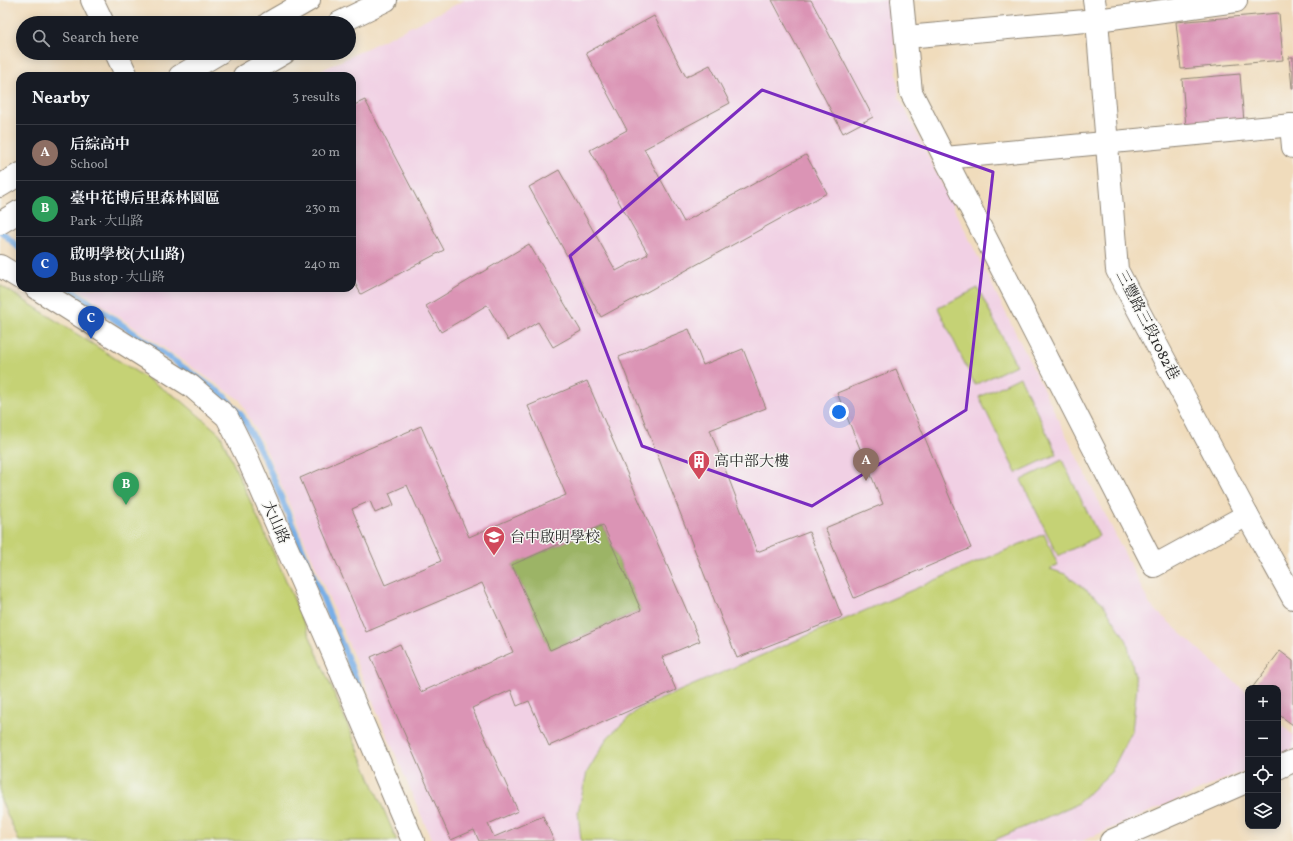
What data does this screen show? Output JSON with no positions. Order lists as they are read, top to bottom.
{
  "streets": {
    "street": ["三豐路三段1082巷", "大山路"]
  },
  "places": {
    "building": ["高中部大樓"],
    "school or university": ["台中啟明學校"]
  },
  "page": {
    "search": "Search here",
    "heading": ["Nearby", "3 results"],
    "list": [
      {
        "mark": "A",
        "name": "后綜高中",
        "note": "School",
        "value": "20 m"
      },
      {
        "mark": "B",
        "name": "臺中花博后里森林園區",
        "note": "Park · 大山路",
        "value": "230 m"
      },
      {
        "mark": "C",
        "name": "啟明學校(大山路)",
        "note": "Bus stop · 大山路",
        "value": "240 m"
      }
    ],
    "pins": ["C", "A", "B"],
    "map_buttons": ["+", "−"]
  }
}
